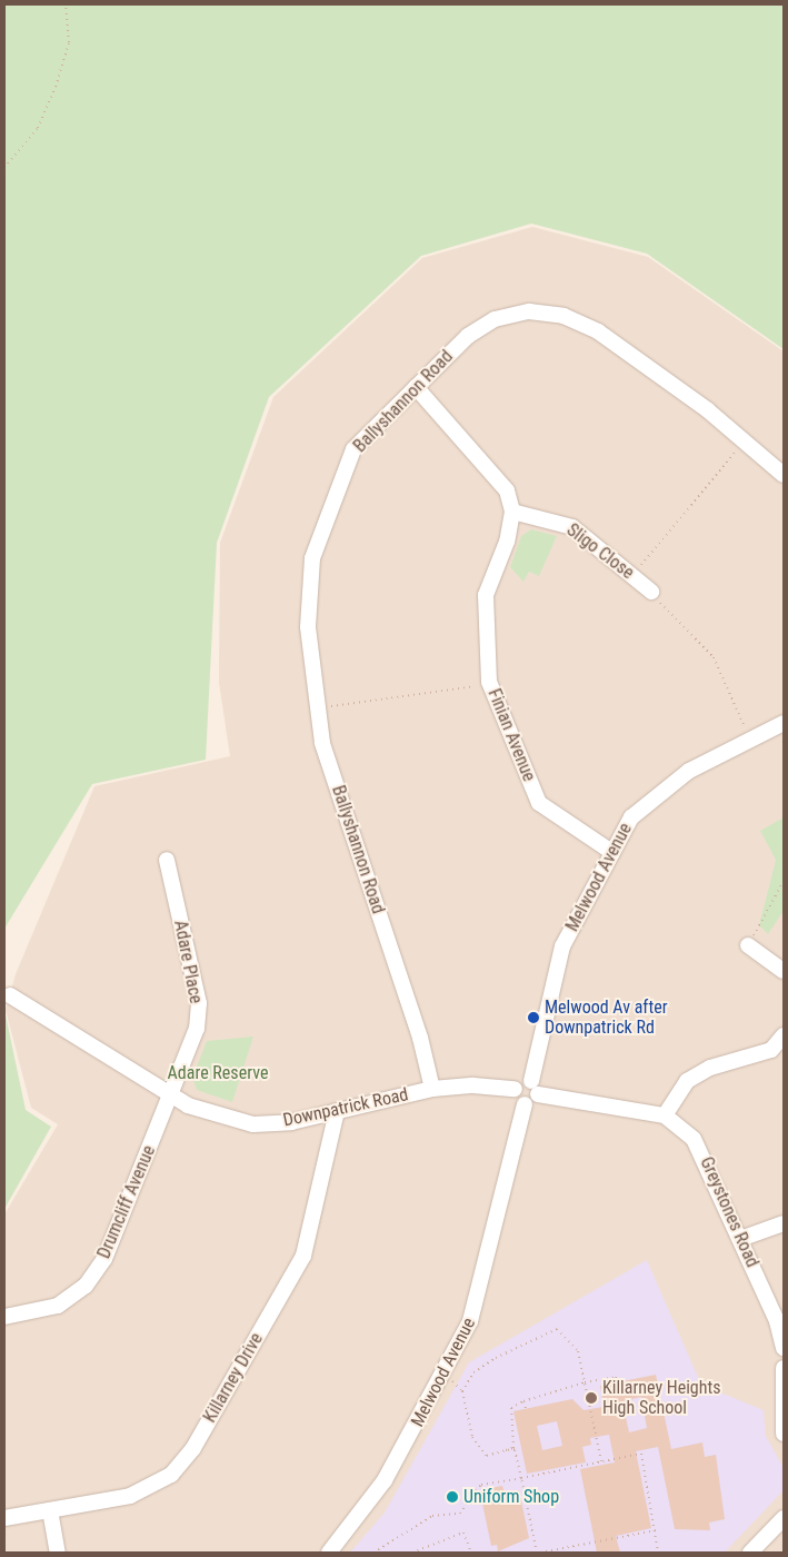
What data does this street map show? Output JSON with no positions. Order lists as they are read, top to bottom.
{
  "streets": {
    "street": [
      "Ballyshannon Road",
      "Sligo Close",
      "Finian Avenue",
      "Melwood Avenue",
      "Adare Place",
      "Downpatrick Road",
      "Drumcliff Avenue",
      "Greystones Road",
      "Killarney Drive"
    ]
  },
  "crossings": [
    ["Ballyshannon Road", "Downpatrick Road"],
    ["Sligo Close", "Finian Avenue"],
    ["Finian Avenue", "Melwood Avenue"],
    ["Melwood Avenue", "Greystones Road"],
    ["Adare Place", "Downpatrick Road"],
    ["Adare Place", "Drumcliff Avenue"],
    ["Downpatrick Road", "Drumcliff Avenue"],
    ["Downpatrick Road", "Killarney Drive"]
  ],
  "parks": ["Adare Reserve"],
  "places": ["Melwood Av after Downpatrick Rd", "Killarney Heights High School", "Uniform Shop"]
}
